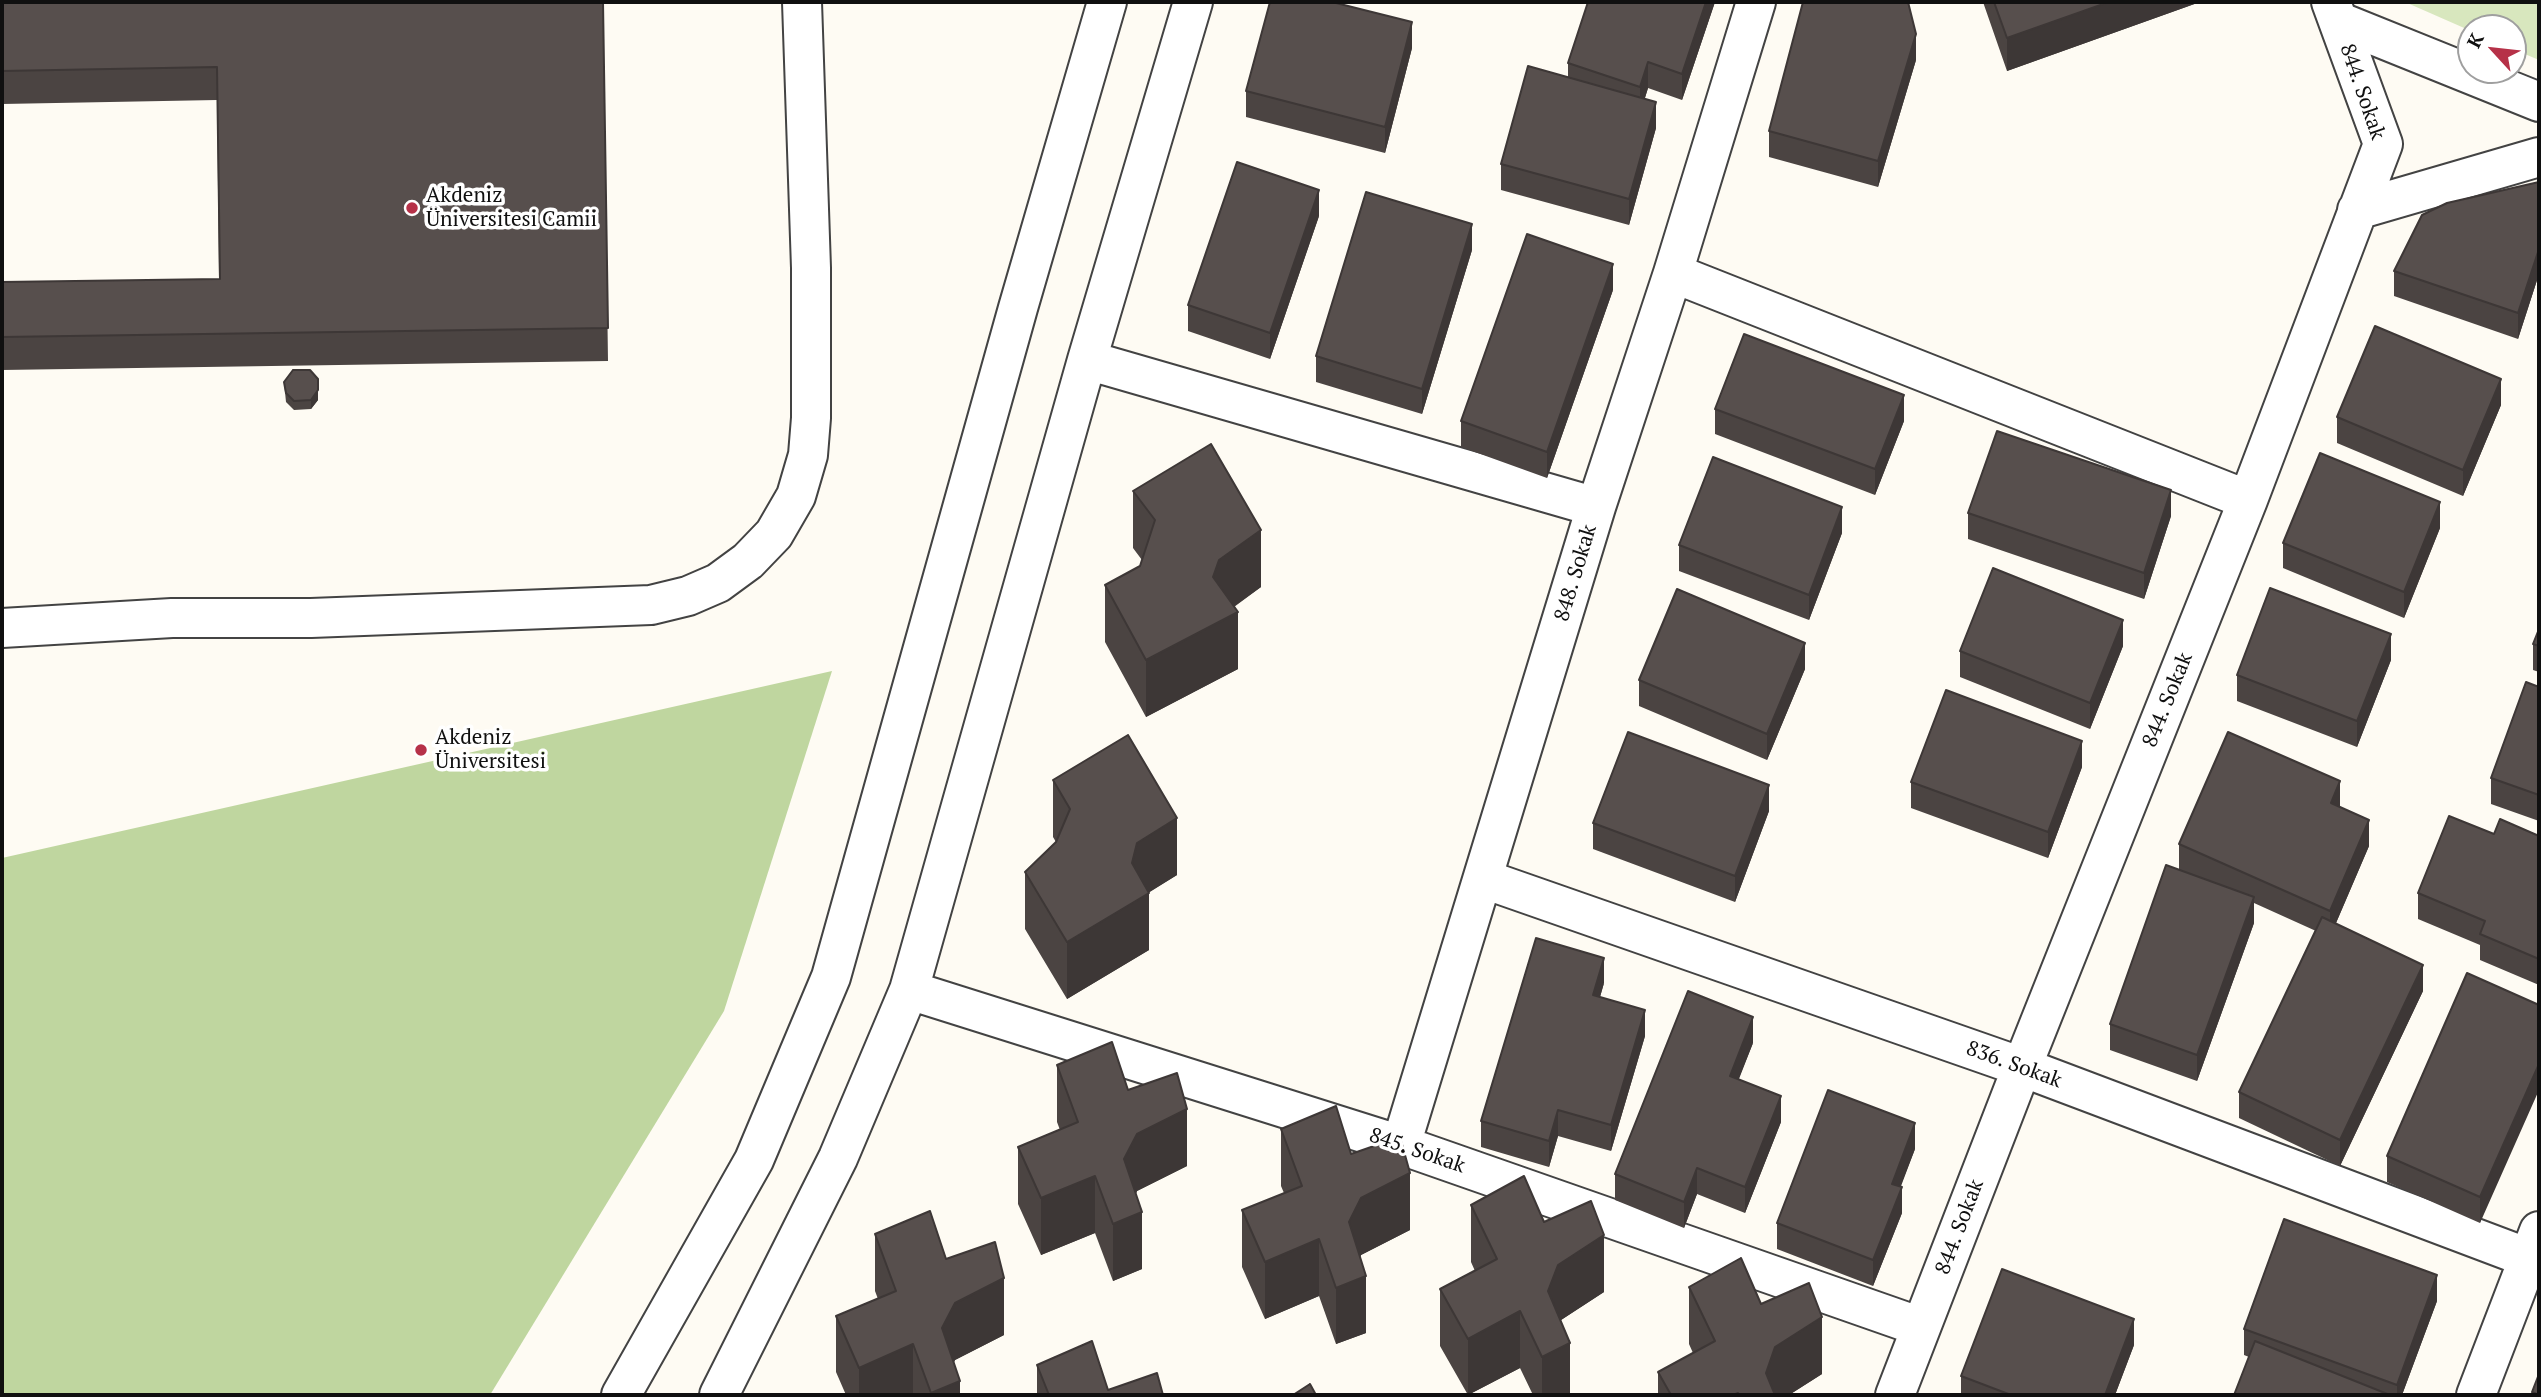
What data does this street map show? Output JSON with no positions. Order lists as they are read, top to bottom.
{
  "streets": {
    "street": [
      "844. Sokak",
      "848. Sokak",
      "836. Sokak",
      "845. Sokak"
    ]
  },
  "crossings": [
    ["844. Sokak", "836. Sokak"],
    ["844. Sokak", "845. Sokak"],
    ["848. Sokak", "836. Sokak"],
    ["848. Sokak", "845. Sokak"]
  ],
  "places": ["Akdeniz Üniversitesi Camii", "Akdeniz Üniversitesi"],
  "north": "top left"
}
